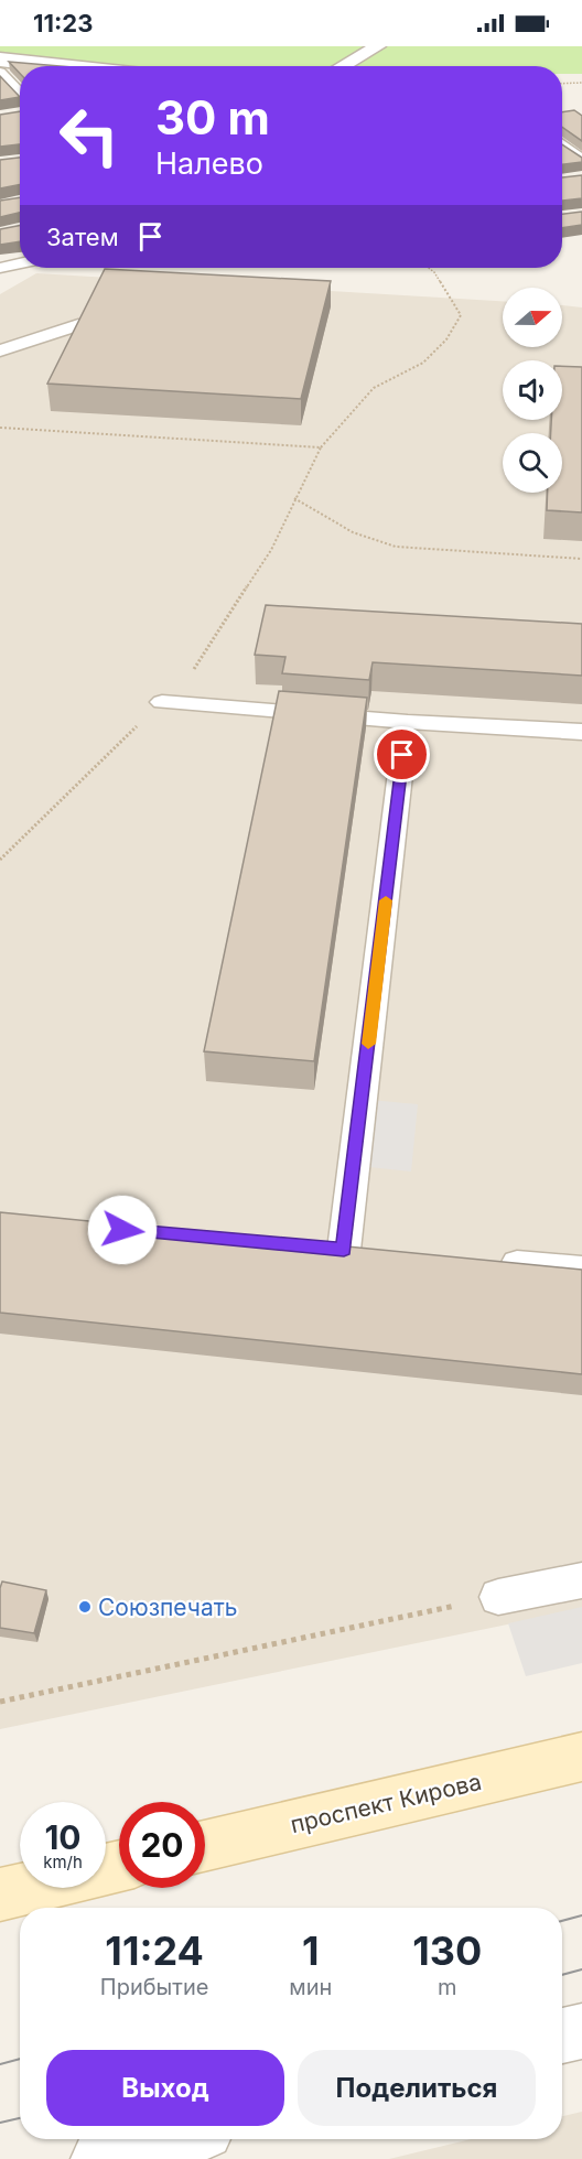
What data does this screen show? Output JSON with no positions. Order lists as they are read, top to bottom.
{
  "streets": {
    "main road": ["проспект Кирова"]
  },
  "places": ["Союзпечать"],
  "north": "right",
  "page": {
    "status": "11:23",
    "turn": ["30 m", "Налево"],
    "then": "Затем",
    "speed": "10 km/h",
    "limit": "20",
    "eta": [
      "11:24",
      "Прибытие",
      "1",
      "мин",
      "130",
      "m"
    ],
    "buttons": ["Выход", "Поделиться"]
  }
}
